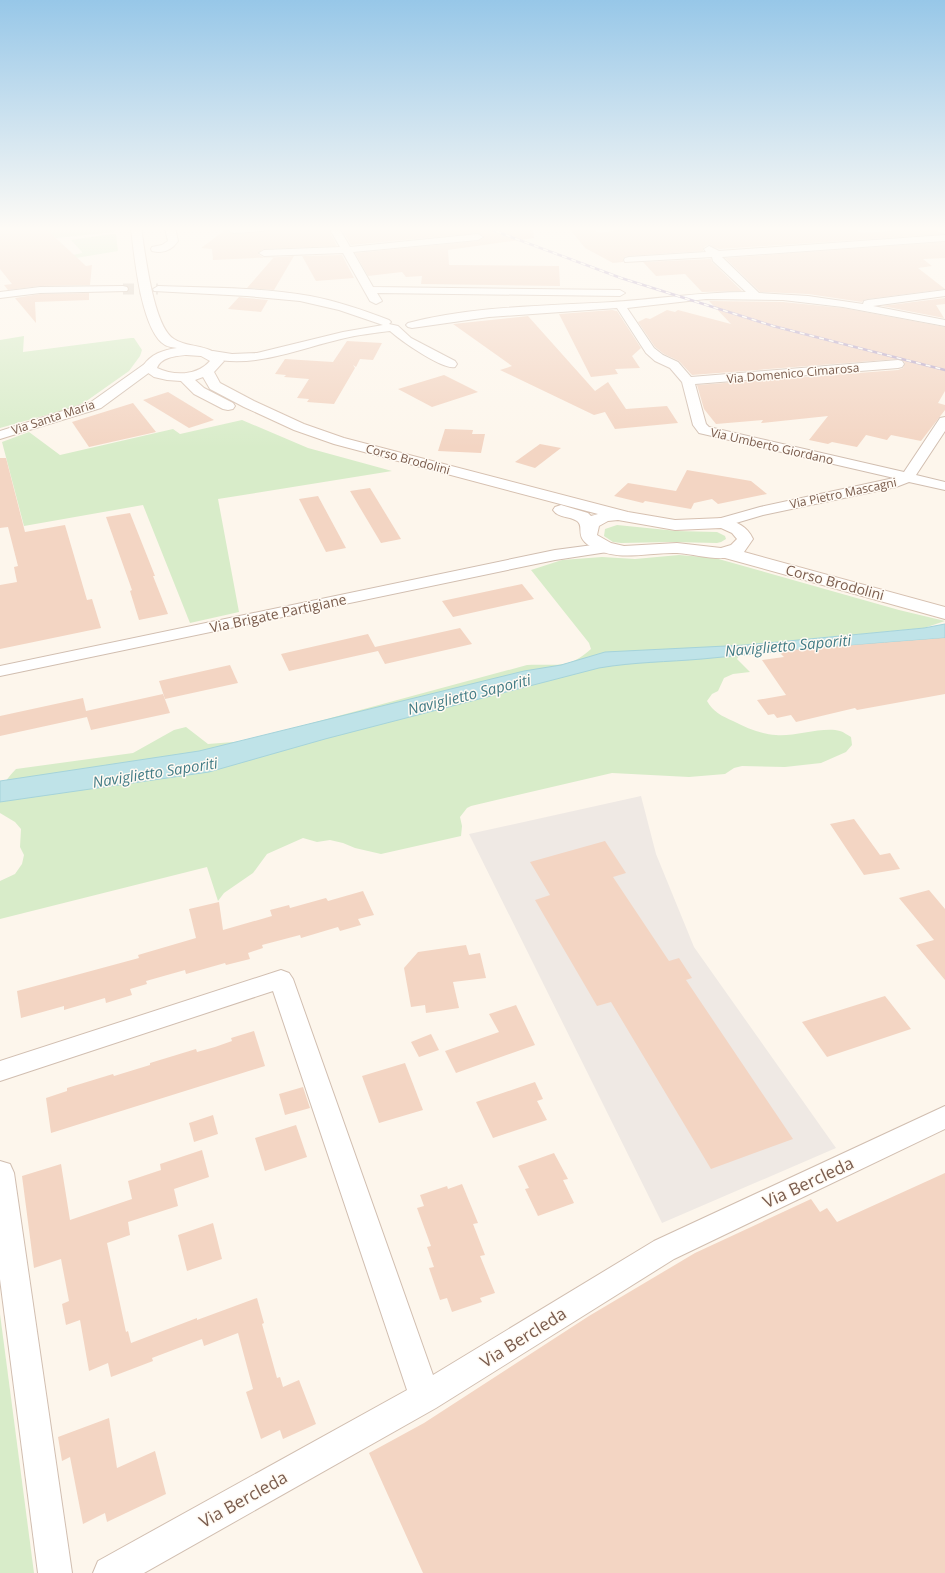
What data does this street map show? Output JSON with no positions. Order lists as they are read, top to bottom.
{
  "streets": {
    "main road": ["Corso Brodolini"],
    "street": [
      "Via Domenico Cimarosa",
      "Via Santa Maria",
      "Via Umberto Giordano",
      "Via Pietro Mascagni",
      "Via Brigate Partigiane",
      "Via Bercleda"
    ]
  },
  "crossings": [
    ["Via Domenico Cimarosa", "Via Umberto Giordano"],
    ["Via Santa Maria", "Corso Brodolini"],
    ["Via Umberto Giordano", "Via Pietro Mascagni"],
    ["Corso Brodolini", "Via Pietro Mascagni"],
    ["Corso Brodolini", "Via Brigate Partigiane"]
  ],
  "water": ["Naviglietto Saporiti"]
}
